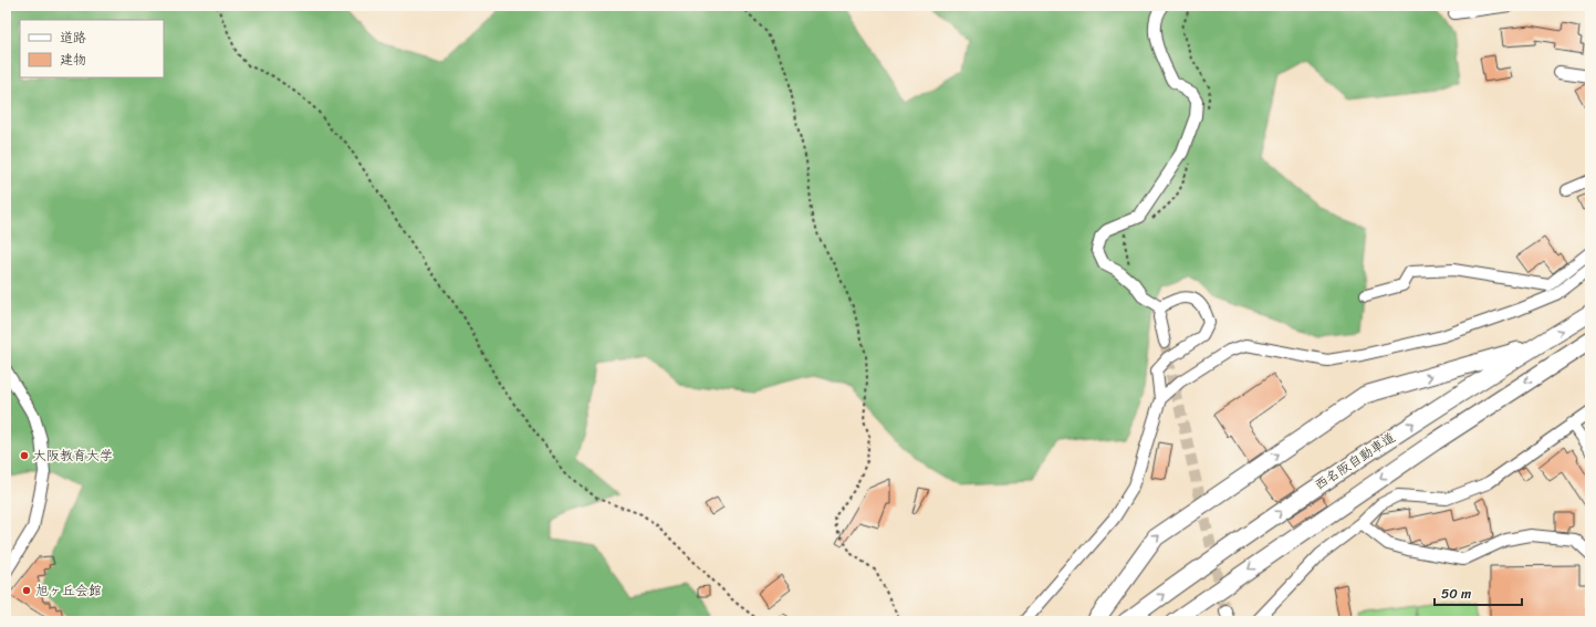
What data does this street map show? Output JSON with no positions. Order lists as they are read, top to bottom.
{
  "streets": {
    "highway": ["西名阪自動車道"]
  },
  "places": ["大阪教育大学", "旭ヶ丘会館"],
  "legend": ["道路", "建物"],
  "scale_bar": "50 m"
}
